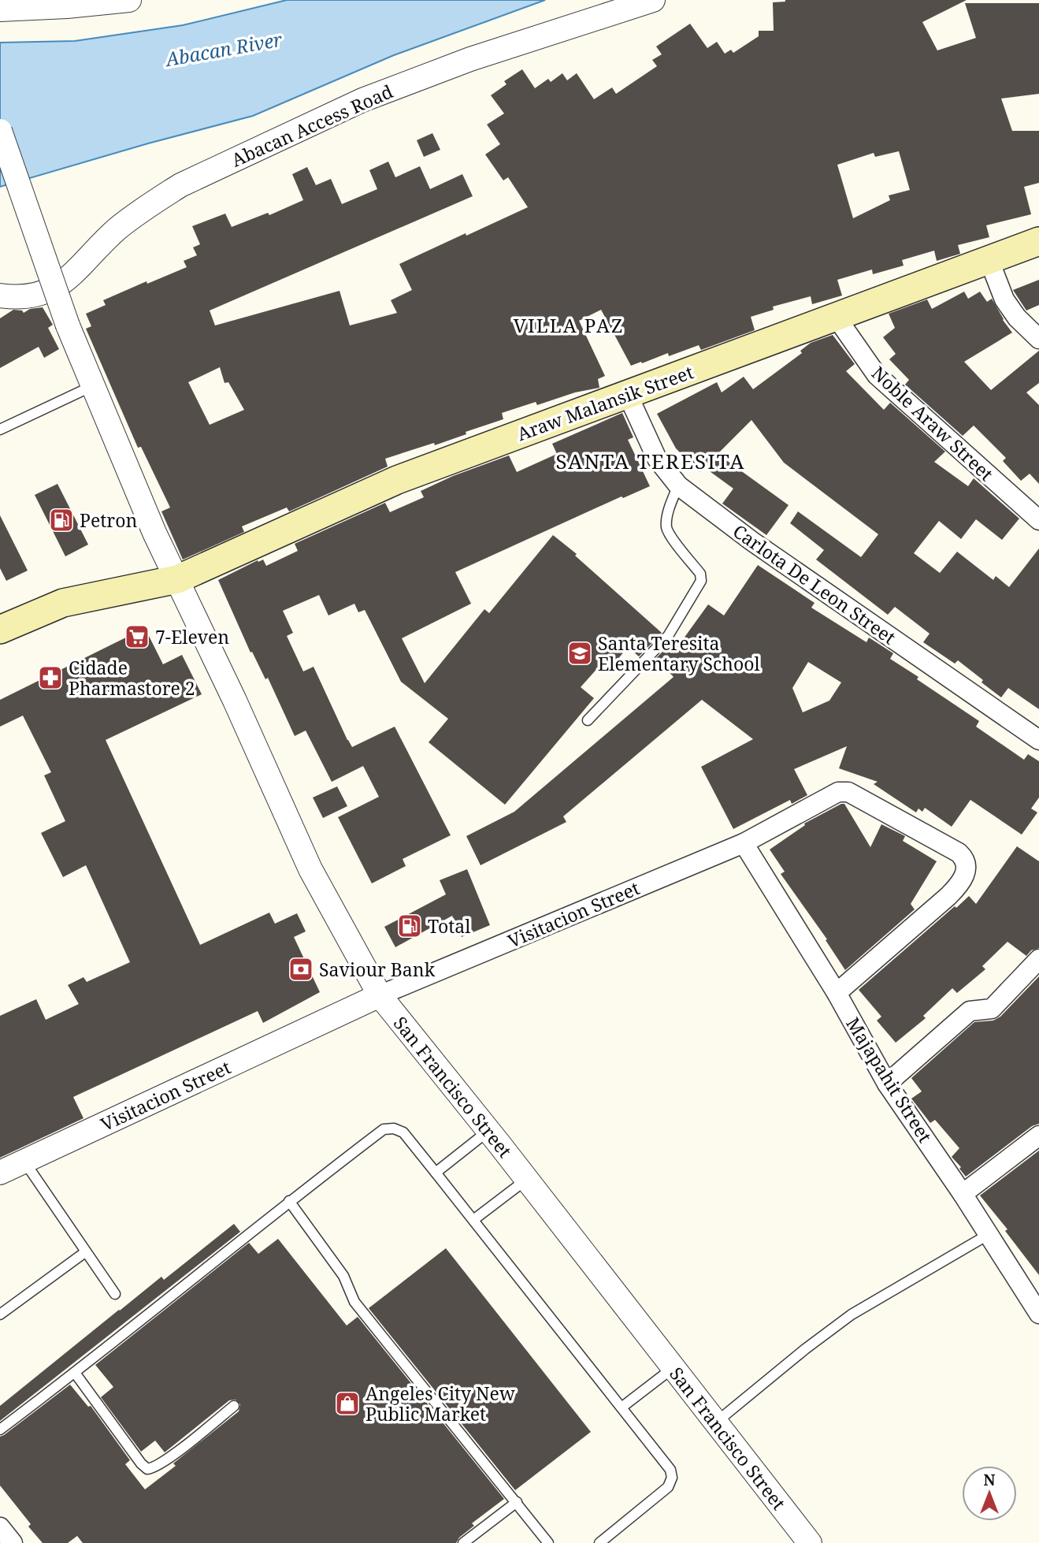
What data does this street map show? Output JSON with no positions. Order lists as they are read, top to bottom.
{
  "streets": {
    "main road": ["Araw Malansik Street"],
    "street": [
      "Abacan Access Road",
      "Noble Araw Street",
      "Carlota De Leon Street",
      "Visitacion Street",
      "Majapahit Street",
      "San Francisco Street"
    ]
  },
  "crossings": [
    ["Araw Malansik Street", "Noble Araw Street"],
    ["Araw Malansik Street", "Carlota De Leon Street"],
    ["Araw Malansik Street", "San Francisco Street"],
    ["Visitacion Street", "Majapahit Street"],
    ["Visitacion Street", "San Francisco Street"]
  ],
  "districts": ["VILLA PAZ", "SANTA TERESITA"],
  "water": ["Abacan River"],
  "places": {
    "fuel station": ["Petron", "Total"],
    "supermarket": ["7-Eleven"],
    "school or university": ["Santa Teresita Elementary School"],
    "pharmacy": ["Cidade Pharmastore 2"],
    "bank": ["Saviour Bank"],
    "shop": ["Angeles City New Public Market"]
  },
  "north": "top"
}
